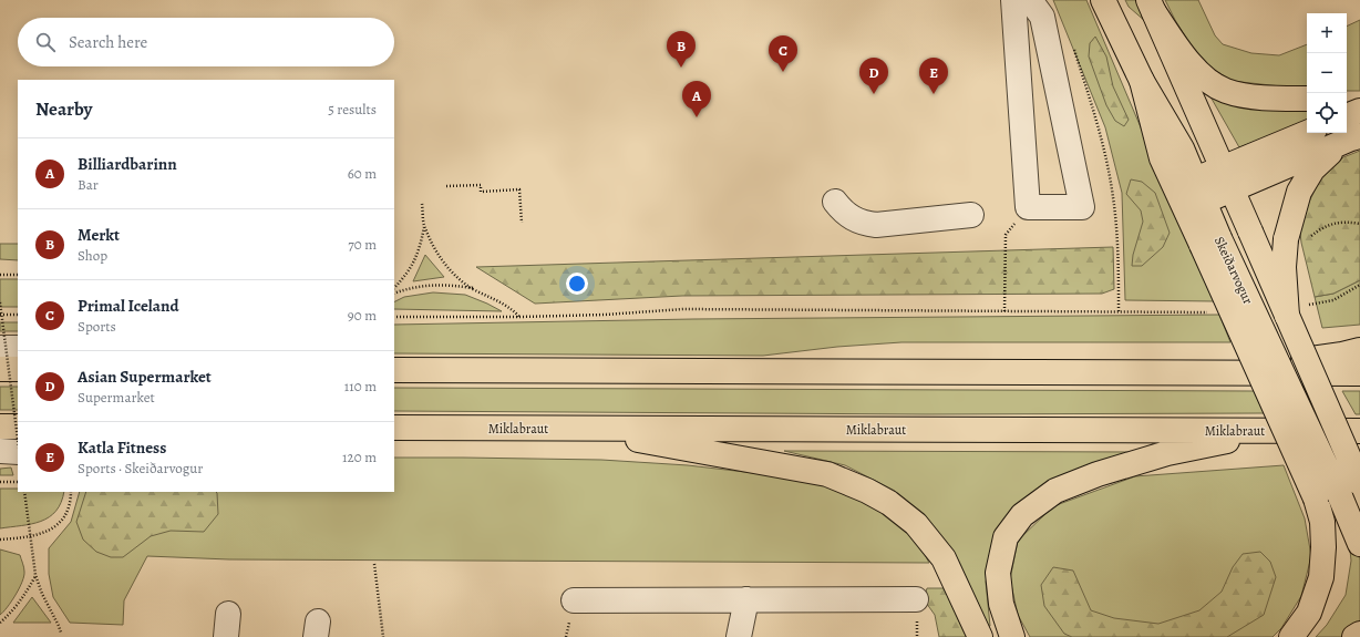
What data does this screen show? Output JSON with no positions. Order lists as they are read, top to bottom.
{
  "streets": {
    "main road": ["Skeiðarvogur", "Miklabraut"]
  },
  "page": {
    "map_buttons": ["+", "−"],
    "search": "Search here",
    "pins": [
      "B",
      "C",
      "D",
      "E",
      "A"
    ],
    "heading": ["Nearby", "5 results"],
    "list": [
      {
        "mark": "A",
        "name": "Billiardbarinn",
        "note": "Bar",
        "value": "60 m"
      },
      {
        "mark": "B",
        "name": "Merkt",
        "note": "Shop",
        "value": "70 m"
      },
      {
        "mark": "C",
        "name": "Primal Iceland",
        "note": "Sports",
        "value": "90 m"
      },
      {
        "mark": "D",
        "name": "Asian Supermarket",
        "note": "Supermarket",
        "value": "110 m"
      },
      {
        "mark": "E",
        "name": "Katla Fitness",
        "note": "Sports · Skeiðarvogur",
        "value": "120 m"
      }
    ]
  }
}
